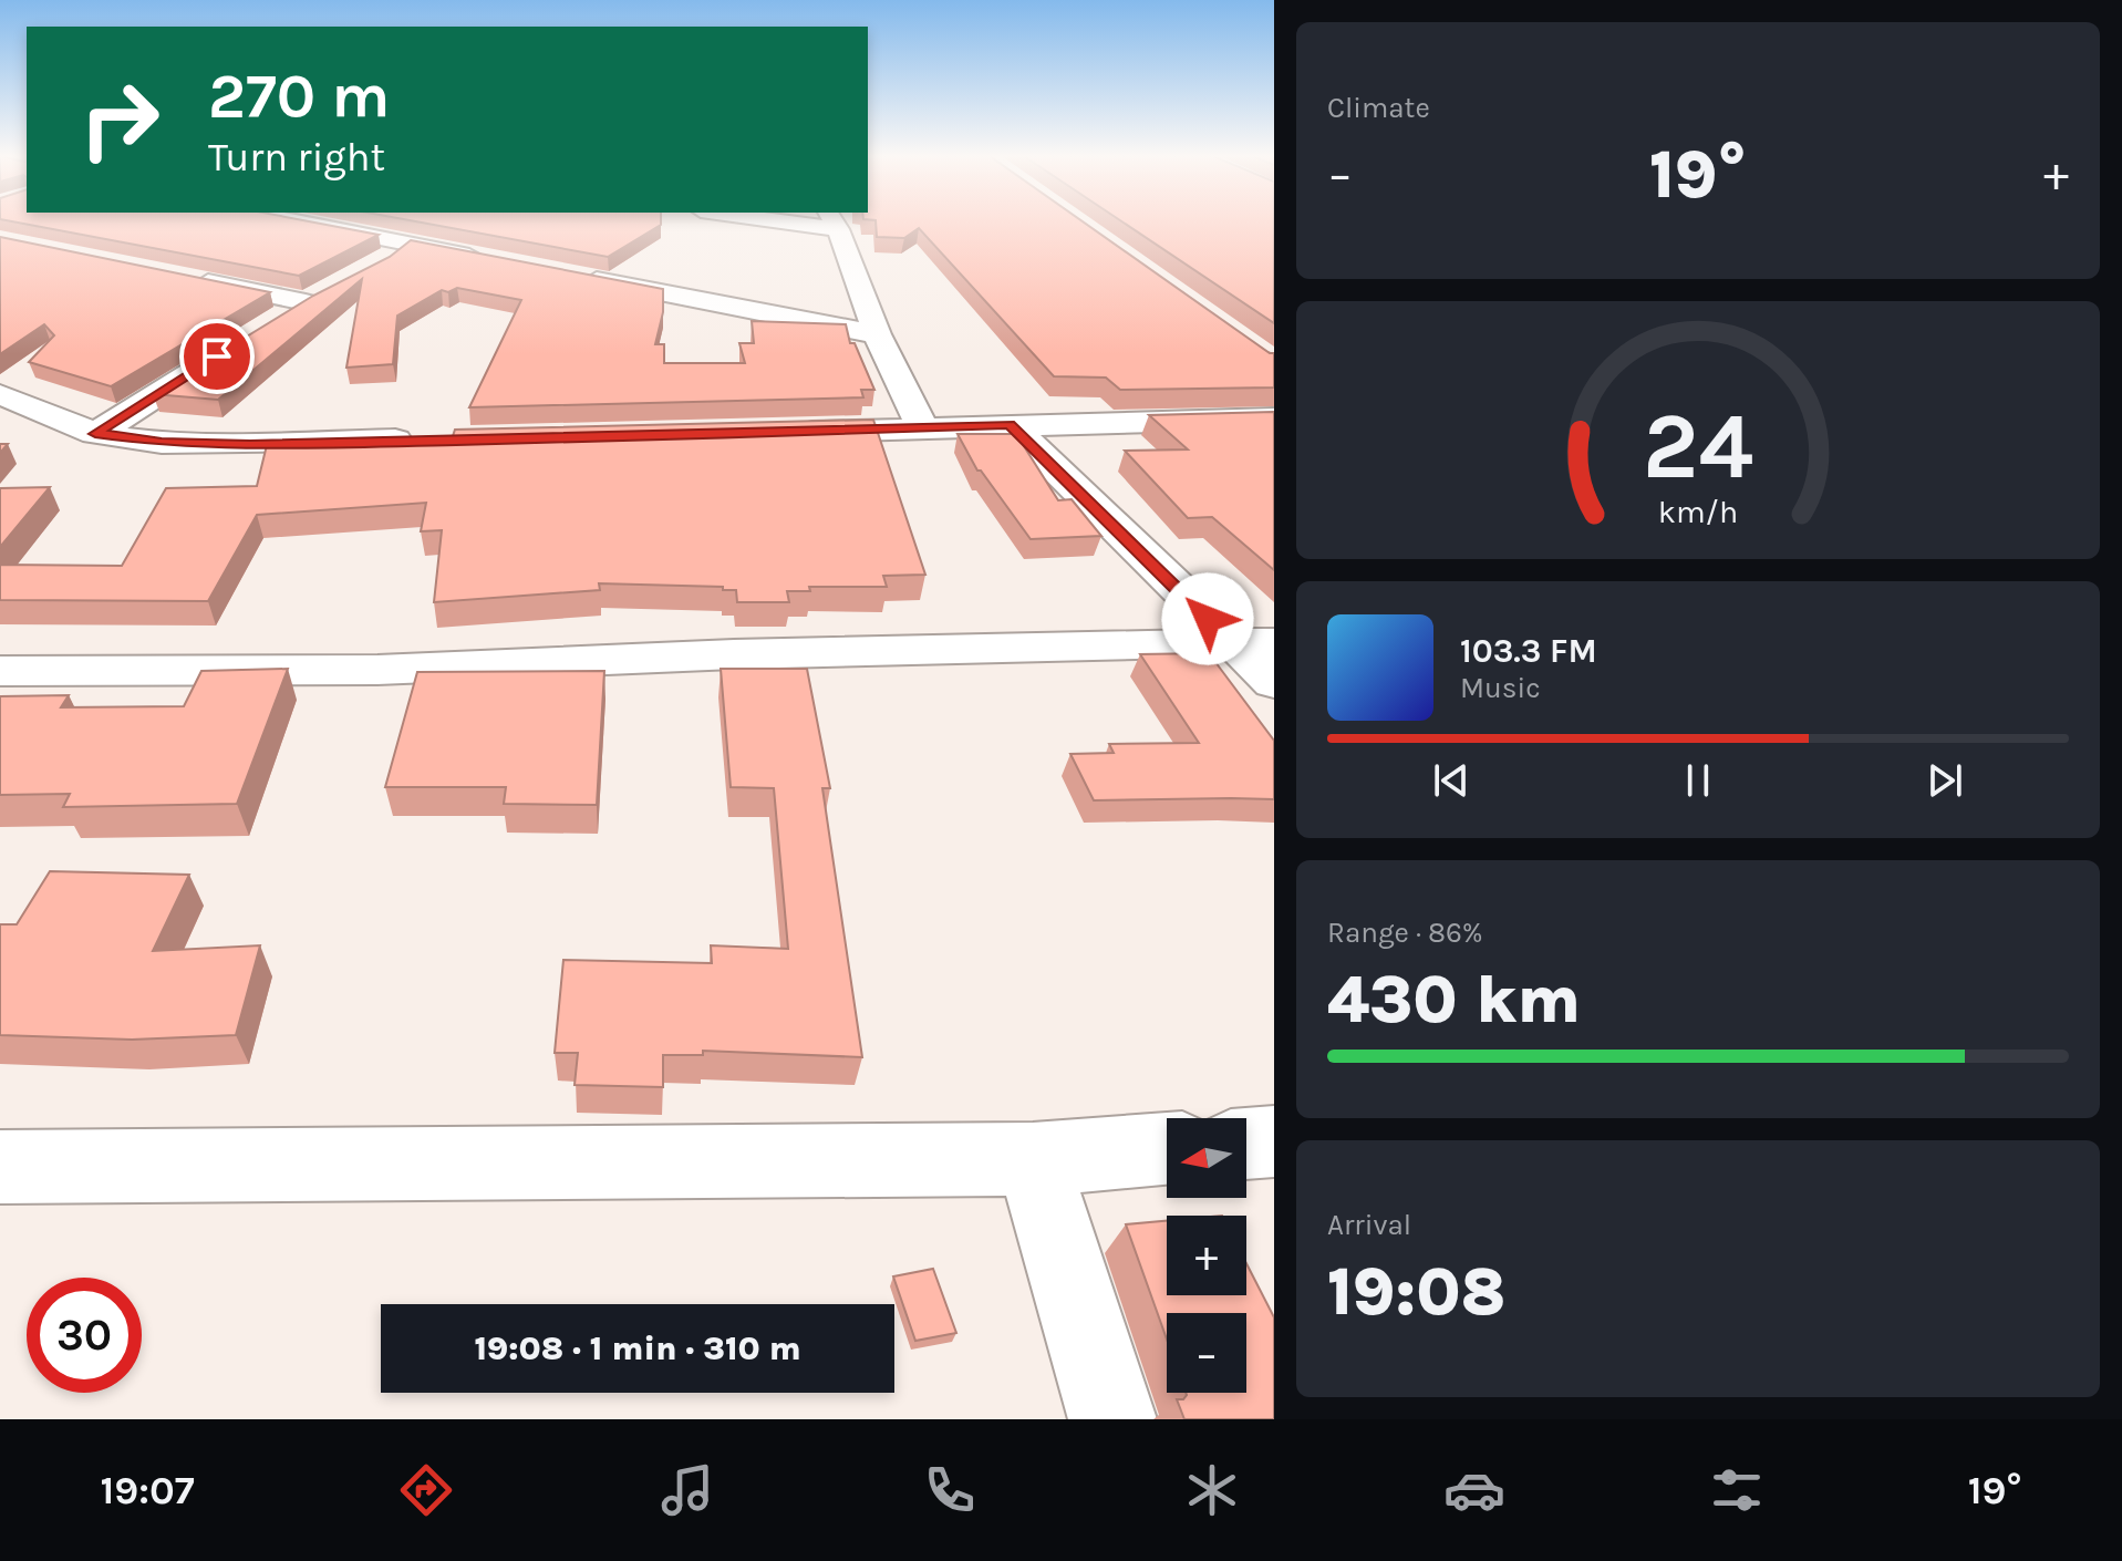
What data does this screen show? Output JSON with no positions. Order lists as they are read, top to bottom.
{
  "north": "left",
  "page": {
    "tile": [
      "Climate",
      ["Range · 86%", "430 km"],
      ["Arrival", "19:08"]
    ],
    "turn": ["270 m", "Turn right"],
    "heat": ["−", "19°", "+"],
    "song": ["103.3 FM", "Music"],
    "map_buttons": ["+", "−"],
    "limit": "30",
    "trip": "19:08 · 1 min · 310 m",
    "tabs": ["19:07", "19°"],
    "gauge": ["24", "km/h"]
  }
}
